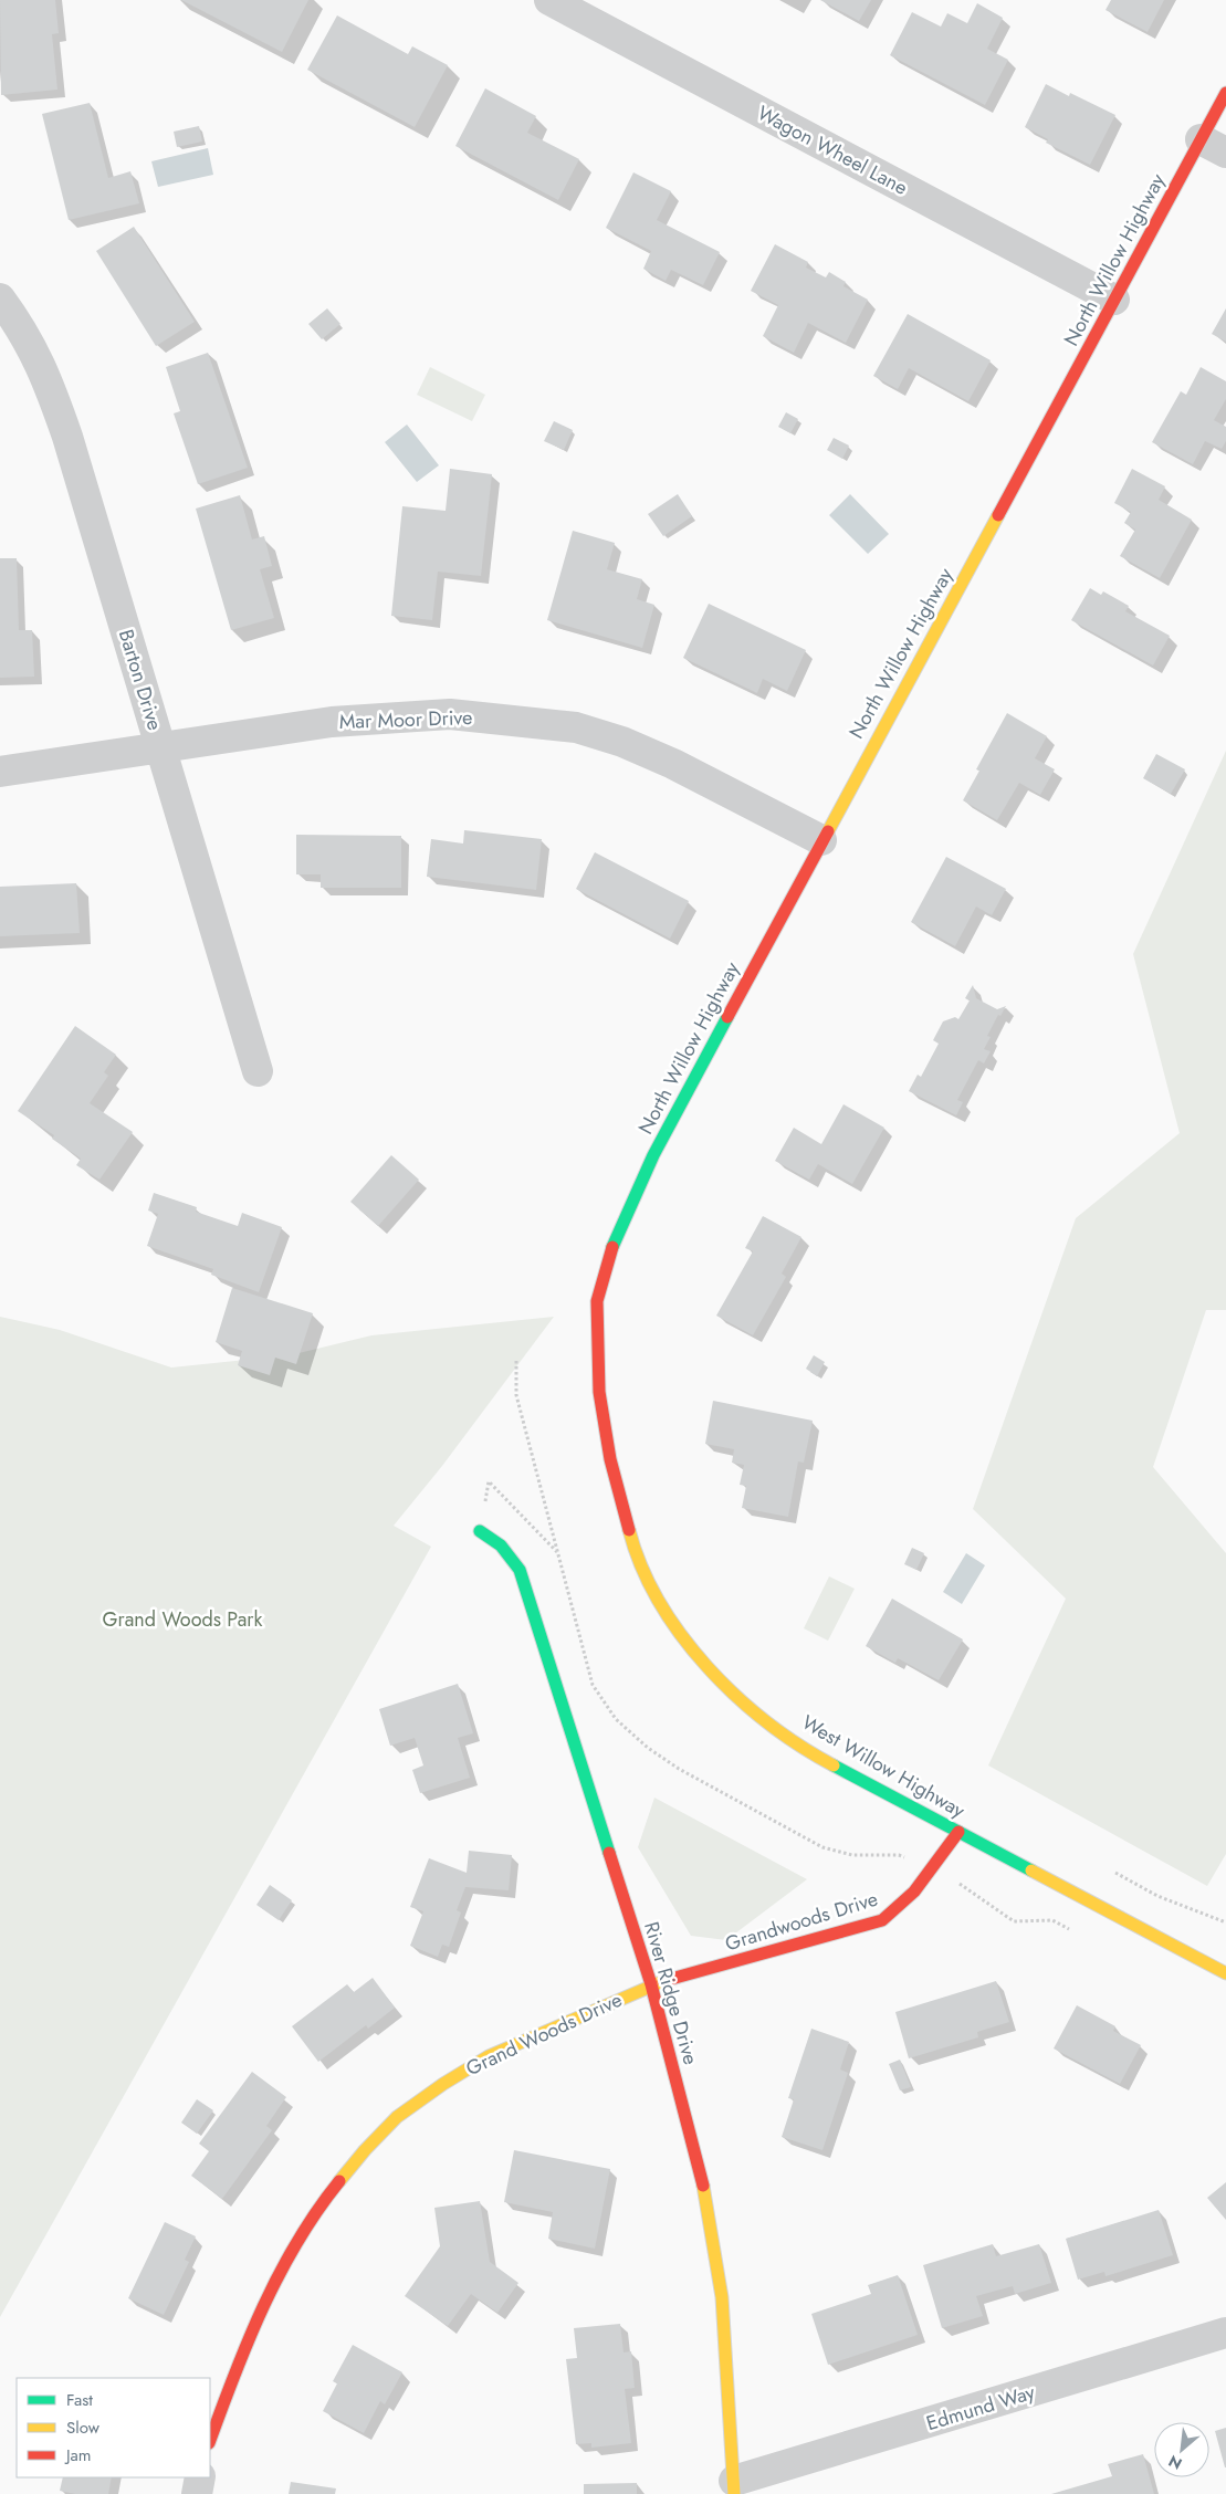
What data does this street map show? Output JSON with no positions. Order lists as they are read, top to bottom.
{
  "streets": {
    "street": [
      "Wagon Wheel Lane",
      "North Willow Highway",
      "Barton Drive",
      "Mar Moor Drive",
      "West Willow Highway",
      "Grandwoods Drive",
      "River Ridge Drive",
      "Grand Woods Drive",
      "Edmund Way"
    ]
  },
  "crossings": [
    ["Wagon Wheel Lane", "North Willow Highway"],
    ["North Willow Highway", "Mar Moor Drive"],
    ["North Willow Highway", "West Willow Highway"],
    ["Barton Drive", "Mar Moor Drive"],
    ["West Willow Highway", "Grandwoods Drive"],
    ["Grandwoods Drive", "River Ridge Drive"],
    ["Grandwoods Drive", "Grand Woods Drive"],
    ["River Ridge Drive", "Grand Woods Drive"],
    ["River Ridge Drive", "Edmund Way"]
  ],
  "parks": ["Grand Woods Park"],
  "legend": ["Fast", "Slow", "Jam"],
  "north": "bottom left"
}
